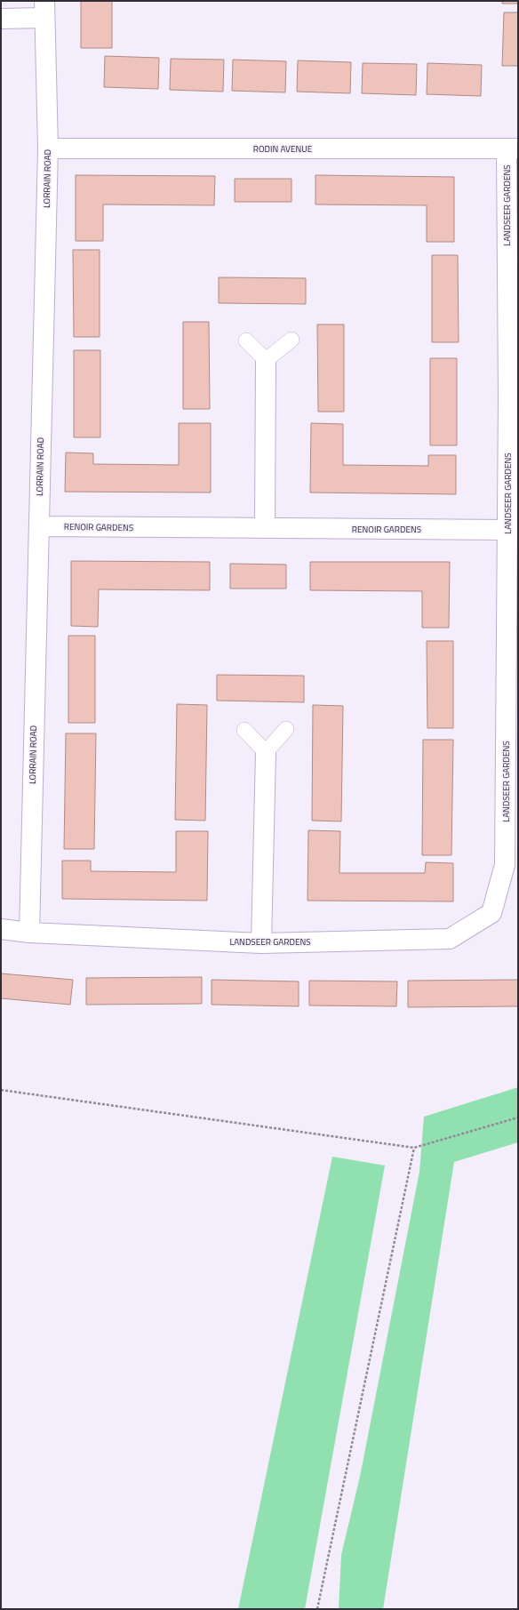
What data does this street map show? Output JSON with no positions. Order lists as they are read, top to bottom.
{
  "streets": {
    "street": [
      "RODIN AVENUE",
      "LORRAIN ROAD",
      "LANDSEER GARDENS",
      "RENOIR GARDENS"
    ]
  },
  "crossings": [
    ["RODIN AVENUE", "LORRAIN ROAD"],
    ["RODIN AVENUE", "LANDSEER GARDENS"],
    ["LORRAIN ROAD", "LANDSEER GARDENS"],
    ["LORRAIN ROAD", "RENOIR GARDENS"],
    ["LANDSEER GARDENS", "RENOIR GARDENS"]
  ]
}
